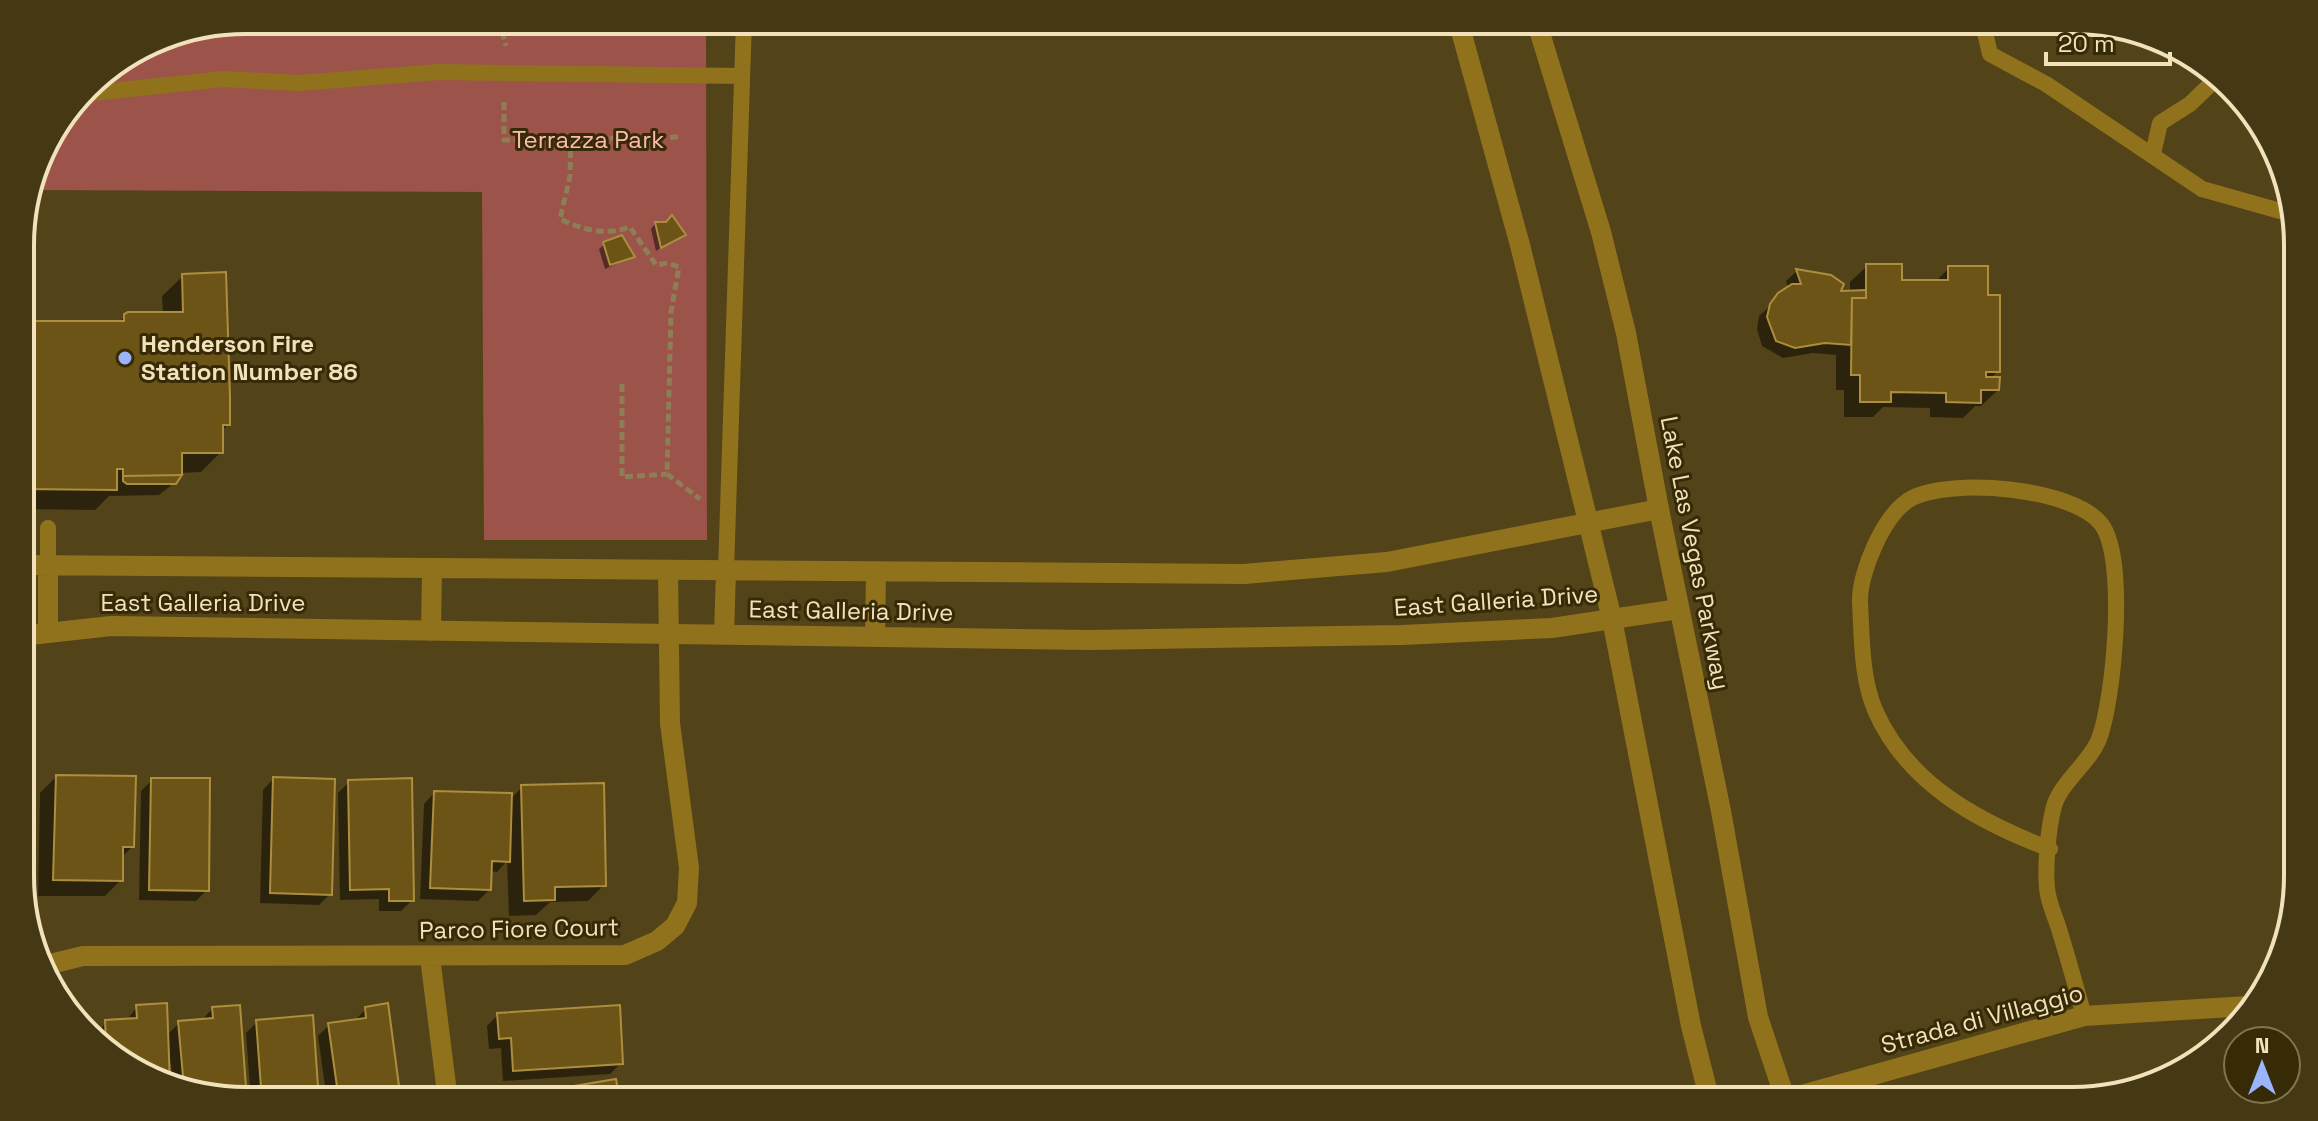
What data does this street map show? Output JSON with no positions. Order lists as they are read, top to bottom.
{
  "streets": {
    "main road": [
      "Lake Las Vegas Parkway",
      "East Galleria Drive",
      "Parco Fiore Court",
      "Strada di Villaggio"
    ]
  },
  "crossings": [
    ["Lake Las Vegas Parkway", "East Galleria Drive"],
    ["East Galleria Drive", "Parco Fiore Court"]
  ],
  "parks": ["Terrazza Park"],
  "places": ["Henderson Fire Station Number 86"],
  "scale_bar": "20 m",
  "north": "top"
}
